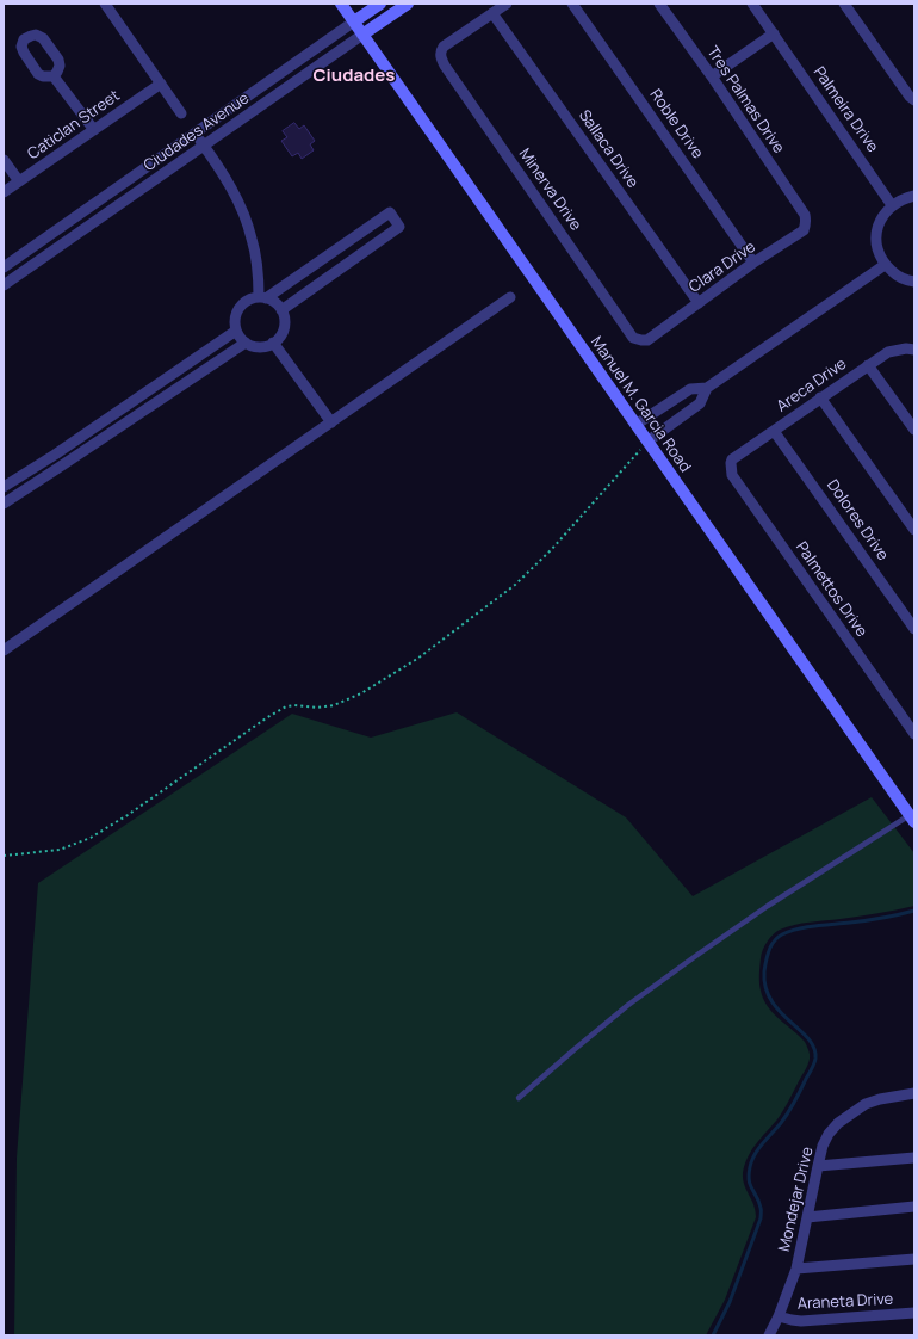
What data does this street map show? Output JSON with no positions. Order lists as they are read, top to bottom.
{
  "streets": {
    "main road": ["Ciudades Avenue", "Manuel M. Garcia Road"],
    "street": [
      "Tres Palmas Drive",
      "Palmeira Drive",
      "Roble Drive",
      "Caticlan Street",
      "Sallaca Drive",
      "Minerva Drive",
      "Clara Drive",
      "Areca Drive",
      "Dolores Drive",
      "Palmettos Drive",
      "Mondejar Drive",
      "Araneta Drive"
    ]
  },
  "crossings": [
    ["Tres Palmas Drive", "Clara Drive"],
    ["Roble Drive", "Clara Drive"],
    ["Ciudades Avenue", "Manuel M. Garcia Road"],
    ["Sallaca Drive", "Minerva Drive"],
    ["Sallaca Drive", "Clara Drive"],
    ["Minerva Drive", "Clara Drive"],
    ["Areca Drive", "Dolores Drive"],
    ["Areca Drive", "Palmettos Drive"],
    ["Mondejar Drive", "Araneta Drive"]
  ],
  "districts": ["Ciudades"]
}
